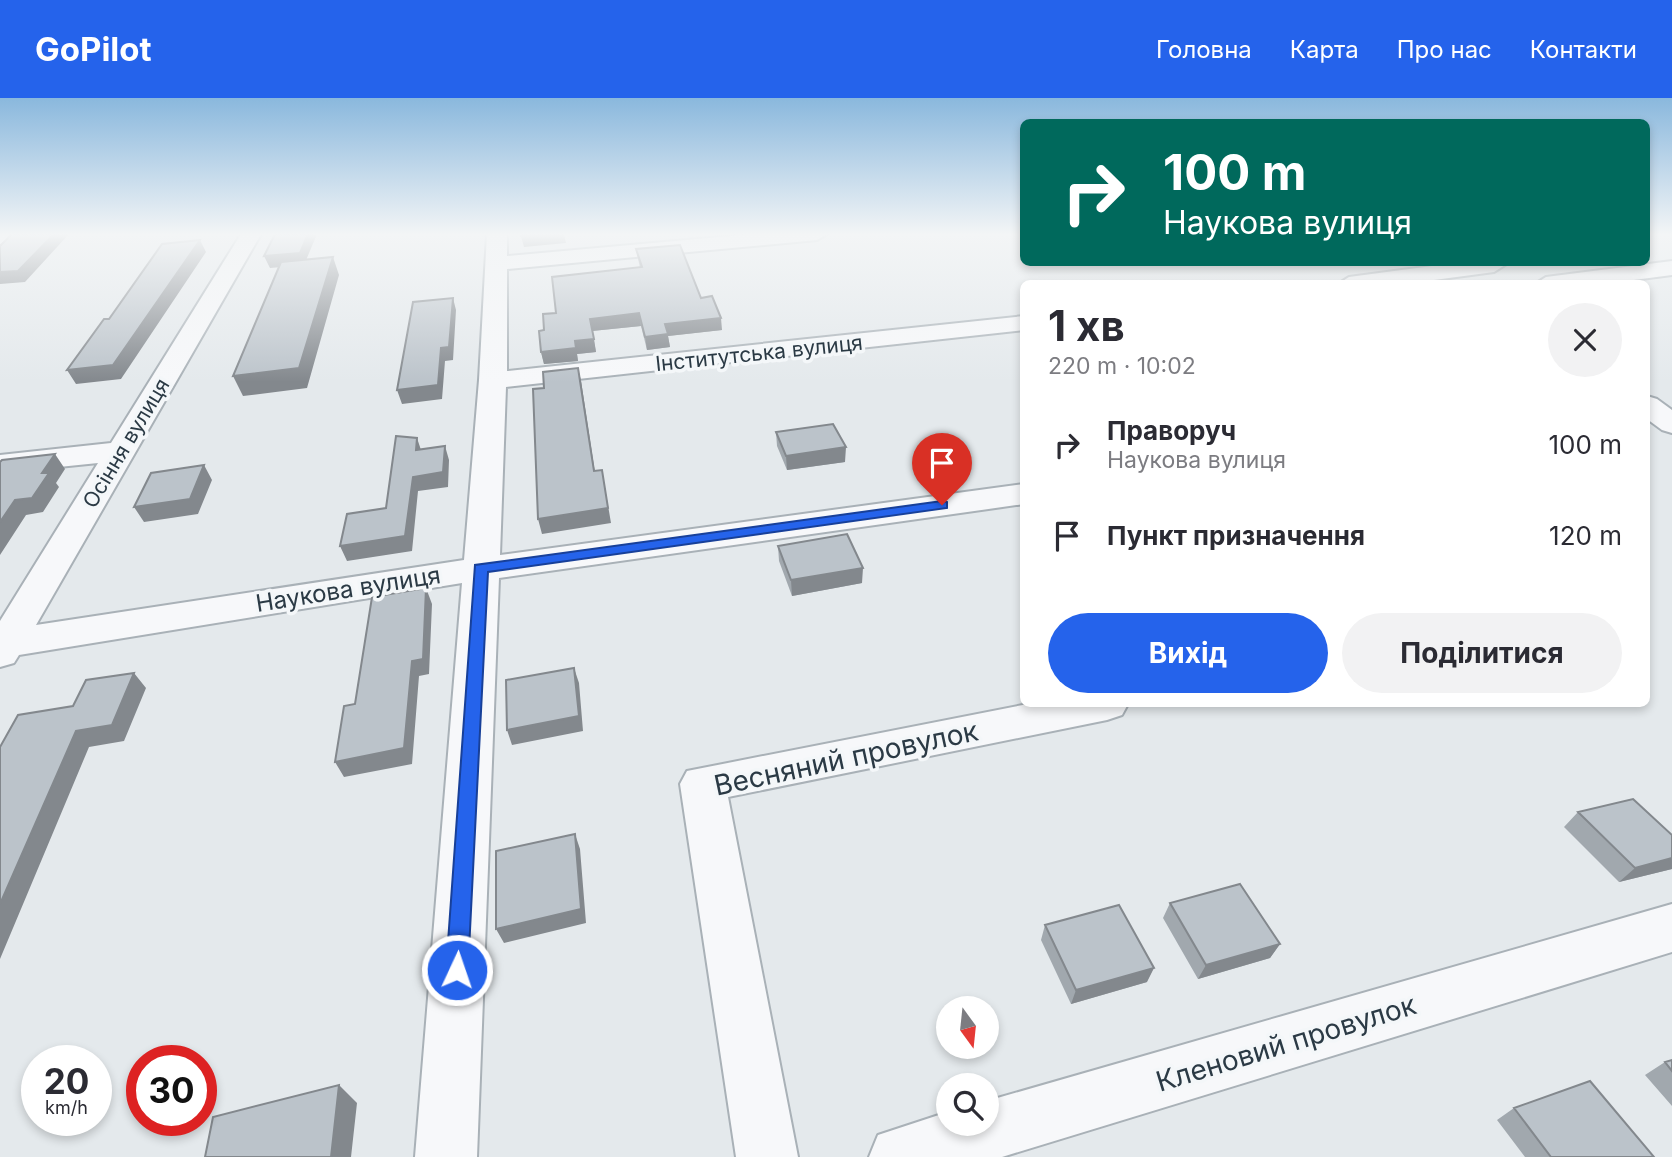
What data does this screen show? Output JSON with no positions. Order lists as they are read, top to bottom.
{
  "streets": {
    "street": [
      "Інститутська вулиця",
      "Осіння вулиця",
      "Наукова вулиця",
      "Весняний провулок",
      "Кленовий провулок"
    ]
  },
  "crossings": [
    ["Осіння вулиця", "Наукова вулиця"]
  ],
  "north": "bottom",
  "page": {
    "header": "GoPilot",
    "nav": [
      "Головна",
      "Карта",
      "Про нас",
      "Контакти"
    ],
    "turn": ["100 m", "Наукова вулиця"],
    "heading": ["1 хв", "220 m · 10:02"],
    "list": [
      {
        "name": "Праворуч",
        "note": "Наукова вулиця",
        "value": "100 m"
      },
      {
        "name": "Пункт призначення",
        "value": "120 m"
      }
    ],
    "buttons": ["Вихід", "Поділитися"],
    "speed": "20 km/h",
    "limit": "30"
  }
}
